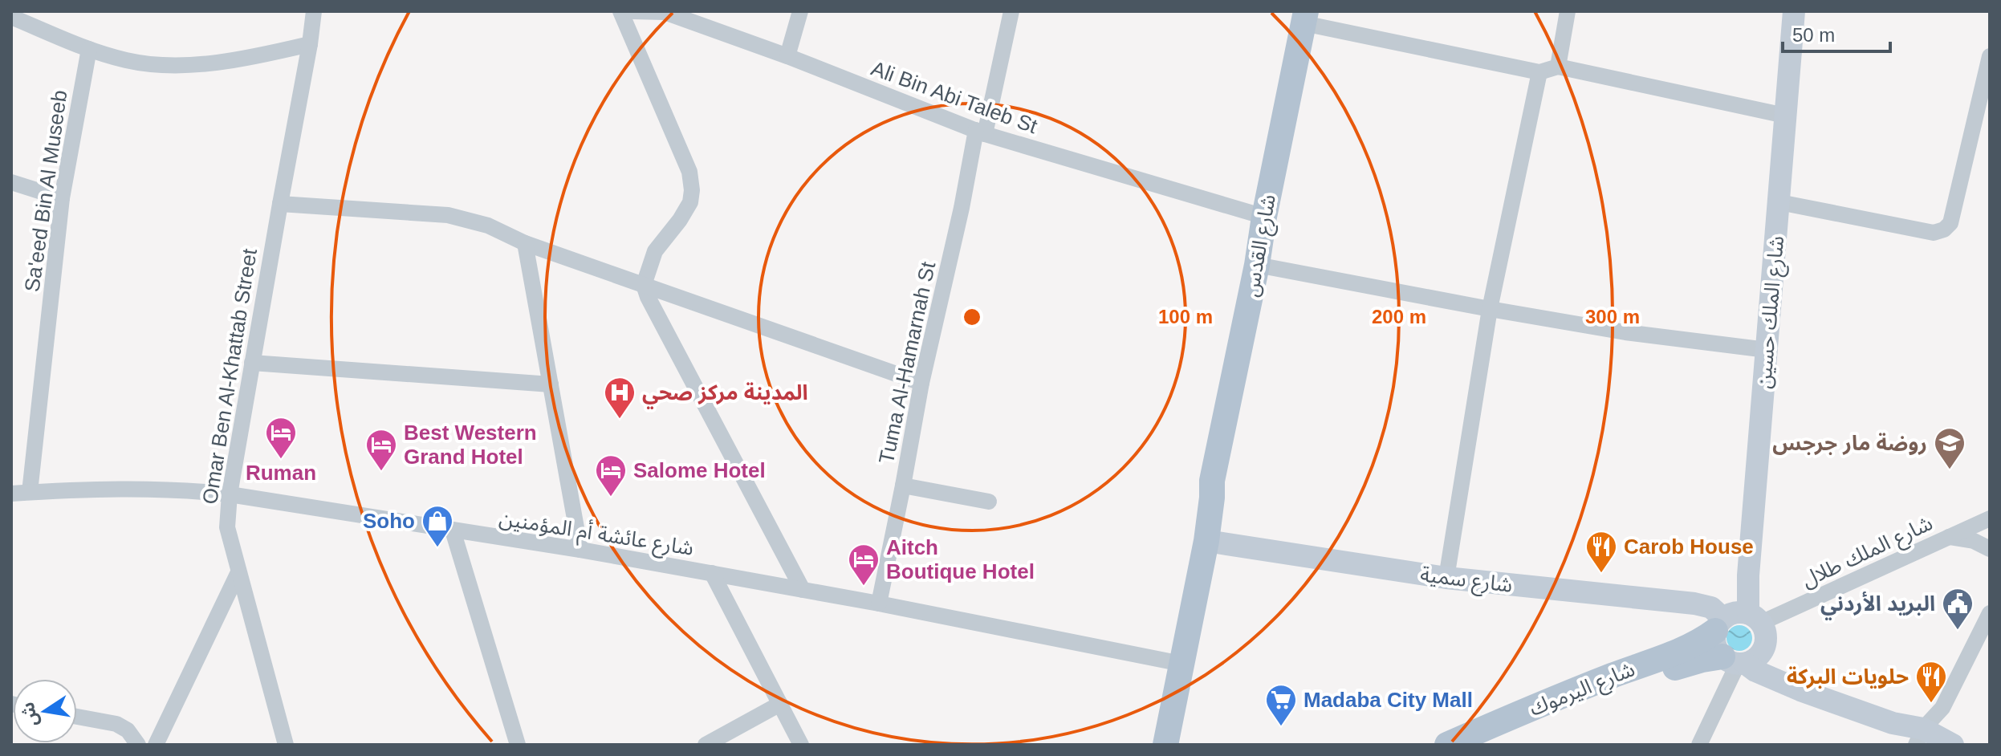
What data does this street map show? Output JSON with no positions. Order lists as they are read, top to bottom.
{
  "streets": {
    "main road": [
      "شارع القدس",
      "شارع الملك حسين",
      "شارع سمية",
      "شارع اليرموك"
    ],
    "street": [
      "Ali Bin Abi Taleb St",
      "Sa'eed Bin Al Museeb",
      "Tuma Al-Hamarnah St",
      "Omar Ben Al-Khattab Street",
      "شارع عائشة أم المؤمنين",
      "شارع الملك طلال"
    ]
  },
  "crossings": [
    ["Ali Bin Abi Taleb St", "شارع القدس"],
    ["Ali Bin Abi Taleb St", "Tuma Al-Hamarnah St"],
    ["Sa'eed Bin Al Museeb", "شارع عائشة أم المؤمنين"],
    ["شارع القدس", "شارع عائشة أم المؤمنين"],
    ["شارع القدس", "شارع سمية"],
    ["شارع الملك حسين", "شارع الملك طلال"],
    ["شارع الملك حسين", "شارع سمية"],
    ["شارع الملك حسين", "شارع اليرموك"],
    ["Tuma Al-Hamarnah St", "شارع عائشة أم المؤمنين"],
    ["Omar Ben Al-Khattab Street", "شارع عائشة أم المؤمنين"],
    ["شارع الملك طلال", "شارع سمية"],
    ["شارع الملك طلال", "شارع اليرموك"],
    ["شارع سمية", "شارع اليرموك"]
  ],
  "places": {
    "hospital": ["المدينة مركز صحي"],
    "hotel": [
      "Ruman",
      "Best Western Grand Hotel",
      "Salome Hotel",
      "Aitch Boutique Hotel"
    ],
    "school or university": ["روضة مار جرجس"],
    "shop": ["Soho"],
    "restaurant": ["Carob House", "حلويات البركة"],
    "public building": ["البريد الأردني"],
    "supermarket": ["Madaba City Mall"]
  },
  "scale_bar": "50 m",
  "north": "left",
  "rings": ["100 m", "200 m", "300 m"]
}
